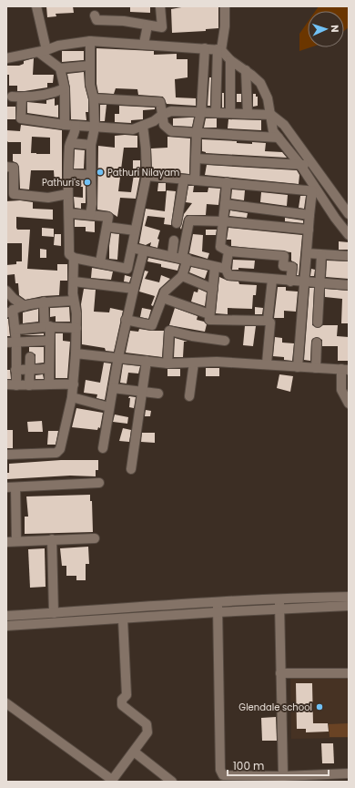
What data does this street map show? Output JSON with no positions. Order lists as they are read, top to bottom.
{
  "places": ["Pathuri Nilayam", "Pathuri's", "Glendale school"],
  "scale_bar": "100 m",
  "north": "right"
}
